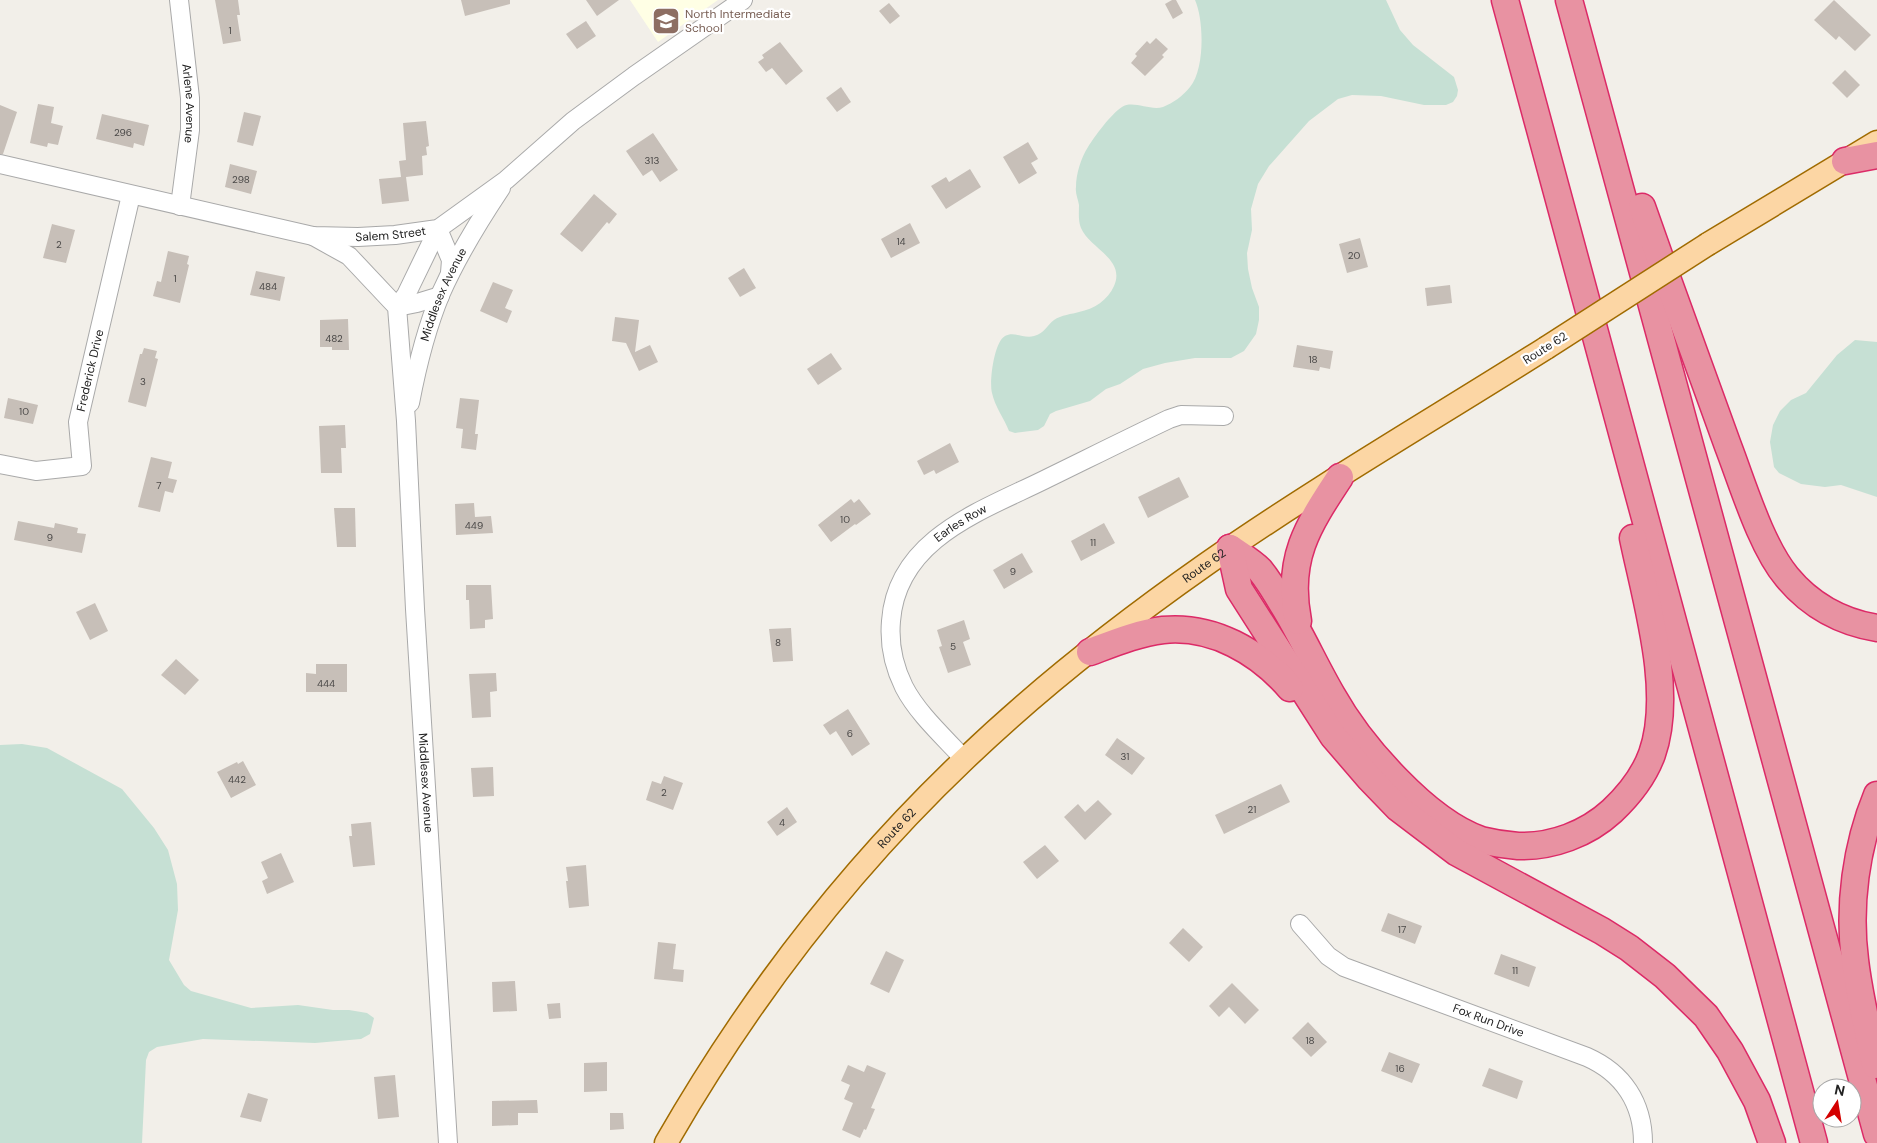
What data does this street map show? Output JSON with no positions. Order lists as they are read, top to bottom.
{
  "streets": {
    "main road": ["Route 62"],
    "street": [
      "Arlene Avenue",
      "Salem Street",
      "Middlesex Avenue",
      "Frederick Drive",
      "Earles Row",
      "Fox Run Drive"
    ]
  },
  "crossings": [
    ["Arlene Avenue", "Salem Street"],
    ["Salem Street", "Middlesex Avenue"],
    ["Salem Street", "Frederick Drive"],
    ["Route 62", "Earles Row"]
  ],
  "places": {
    "school or university": ["North Intermediate School"]
  },
  "house_numbers": [
    "1",
    "296",
    "313",
    "298",
    "14",
    "2",
    "20",
    "1",
    "484",
    "482",
    "18",
    "3",
    "10",
    "7",
    "10",
    "449",
    "9",
    "11",
    "9",
    "8",
    "5",
    "444",
    "6",
    "31",
    "442",
    "2",
    "21",
    "4",
    "17",
    "11",
    "18",
    "16"
  ],
  "north": "top"
}
